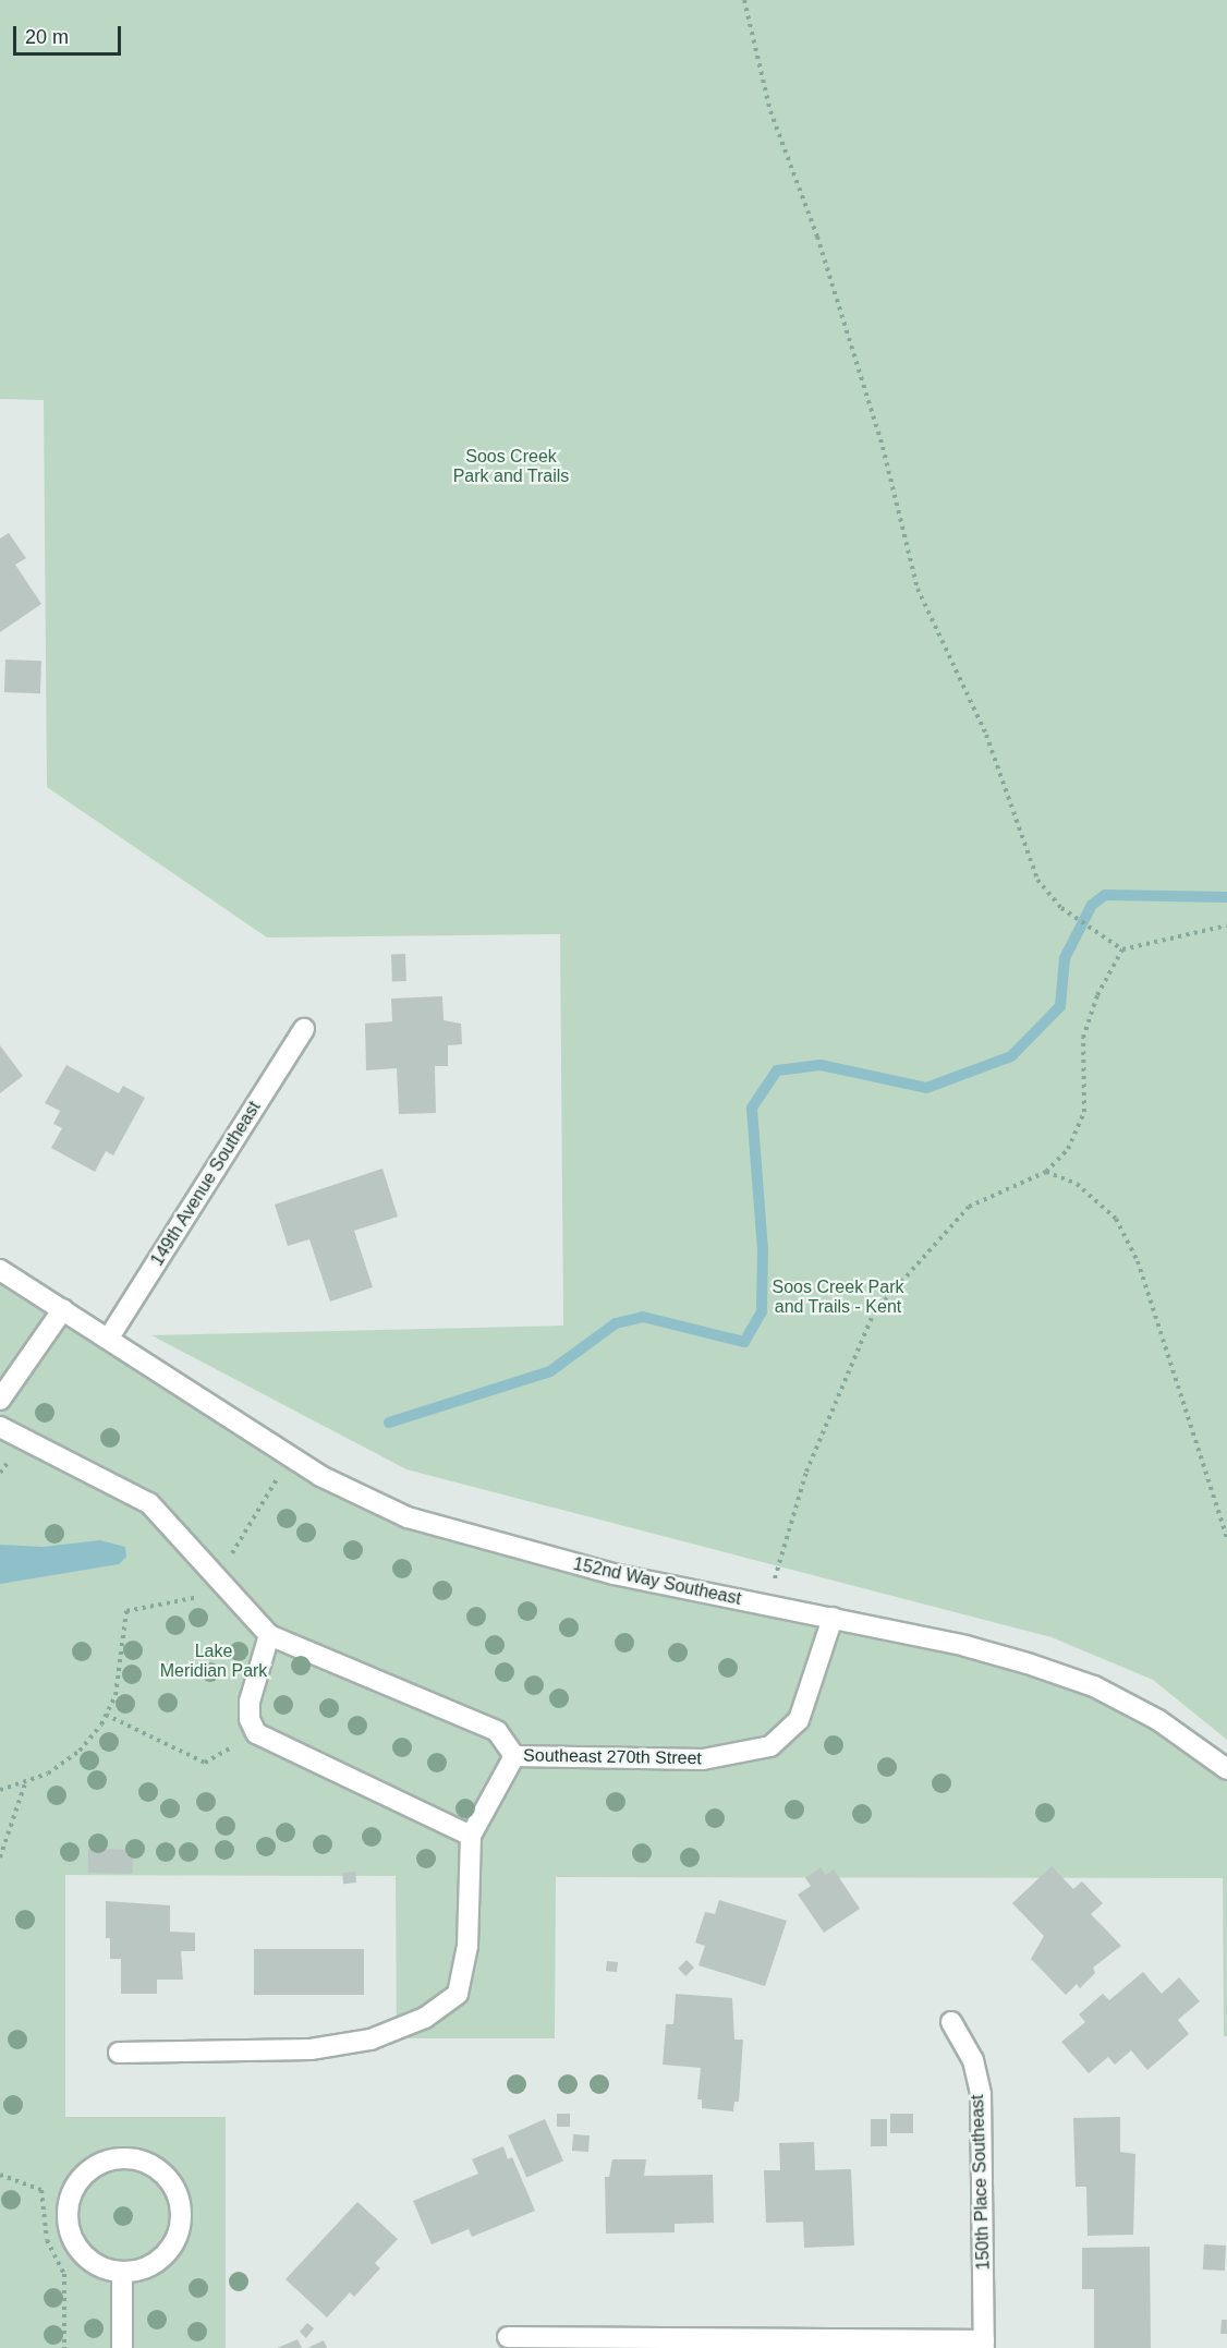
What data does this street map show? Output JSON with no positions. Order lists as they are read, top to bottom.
{
  "streets": {
    "street": [
      "149th Avenue Southeast",
      "152nd Way Southeast",
      "Southeast 270th Street",
      "150th Place Southeast"
    ]
  },
  "crossings": [
    ["149th Avenue Southeast", "152nd Way Southeast"],
    ["152nd Way Southeast", "Southeast 270th Street"]
  ],
  "parks": ["Soos Creek Park and Trails", "Soos Creek Park and Trails - Kent", "Lake Meridian Park"],
  "scale_bar": "20 m"
}
